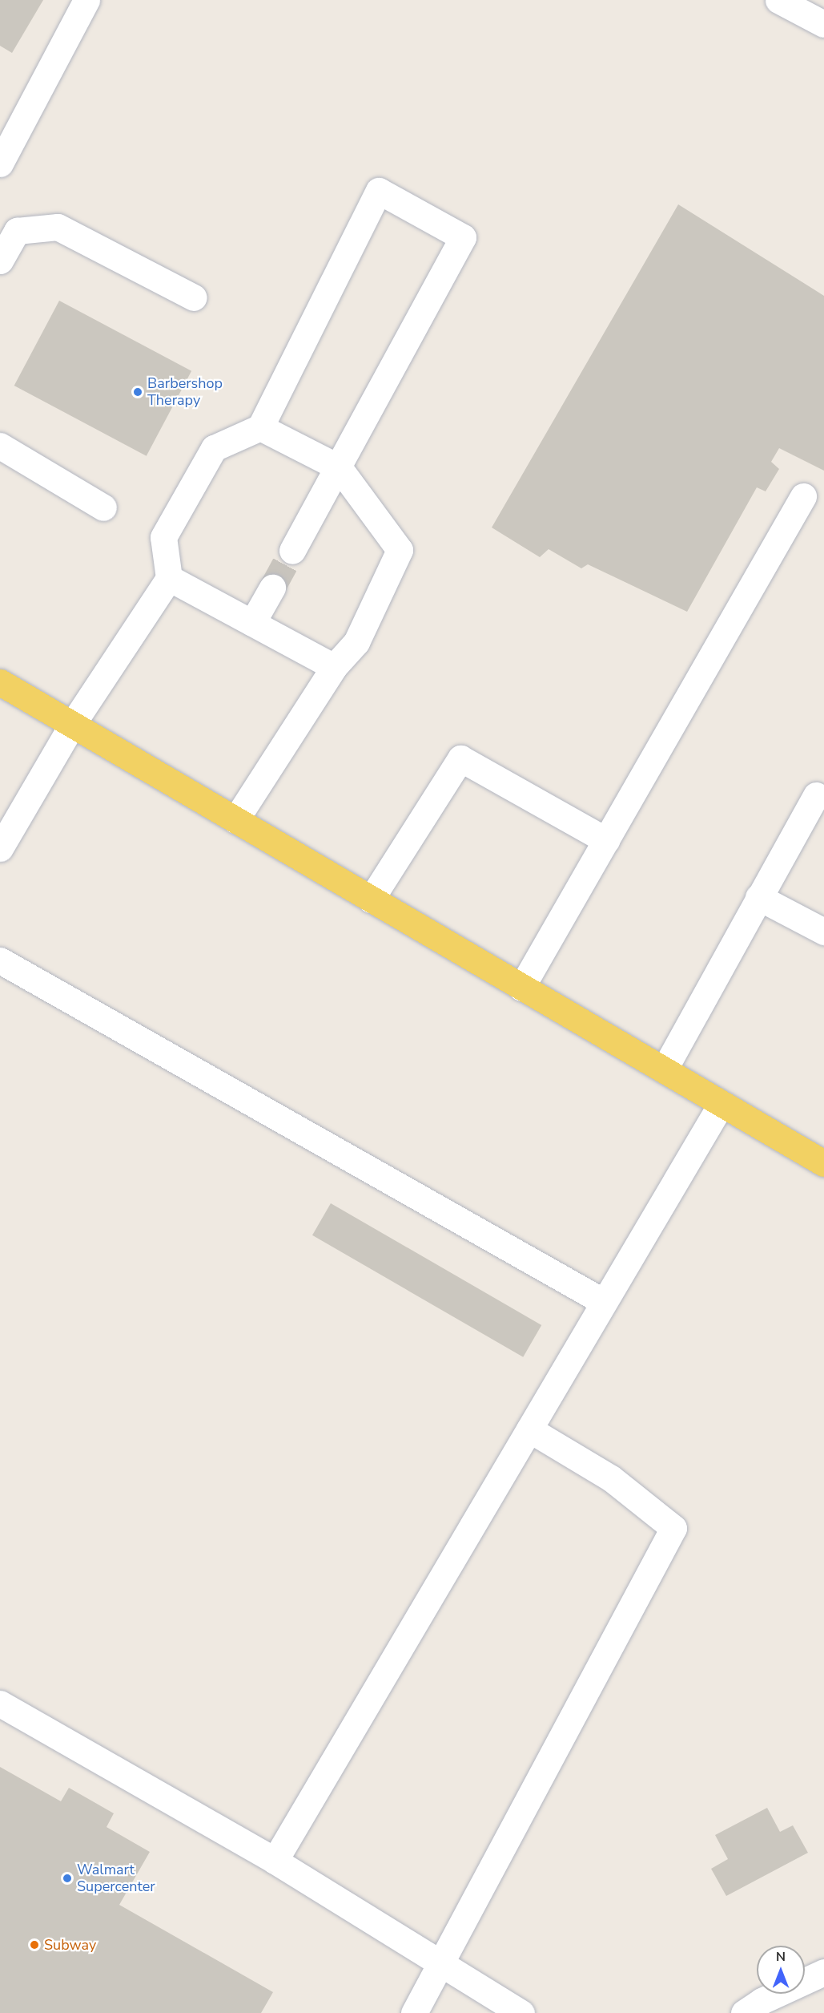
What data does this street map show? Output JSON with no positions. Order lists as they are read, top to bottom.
{
  "places": ["Barbershop Therapy", "Walmart Supercenter", "Subway"],
  "north": "top"
}
